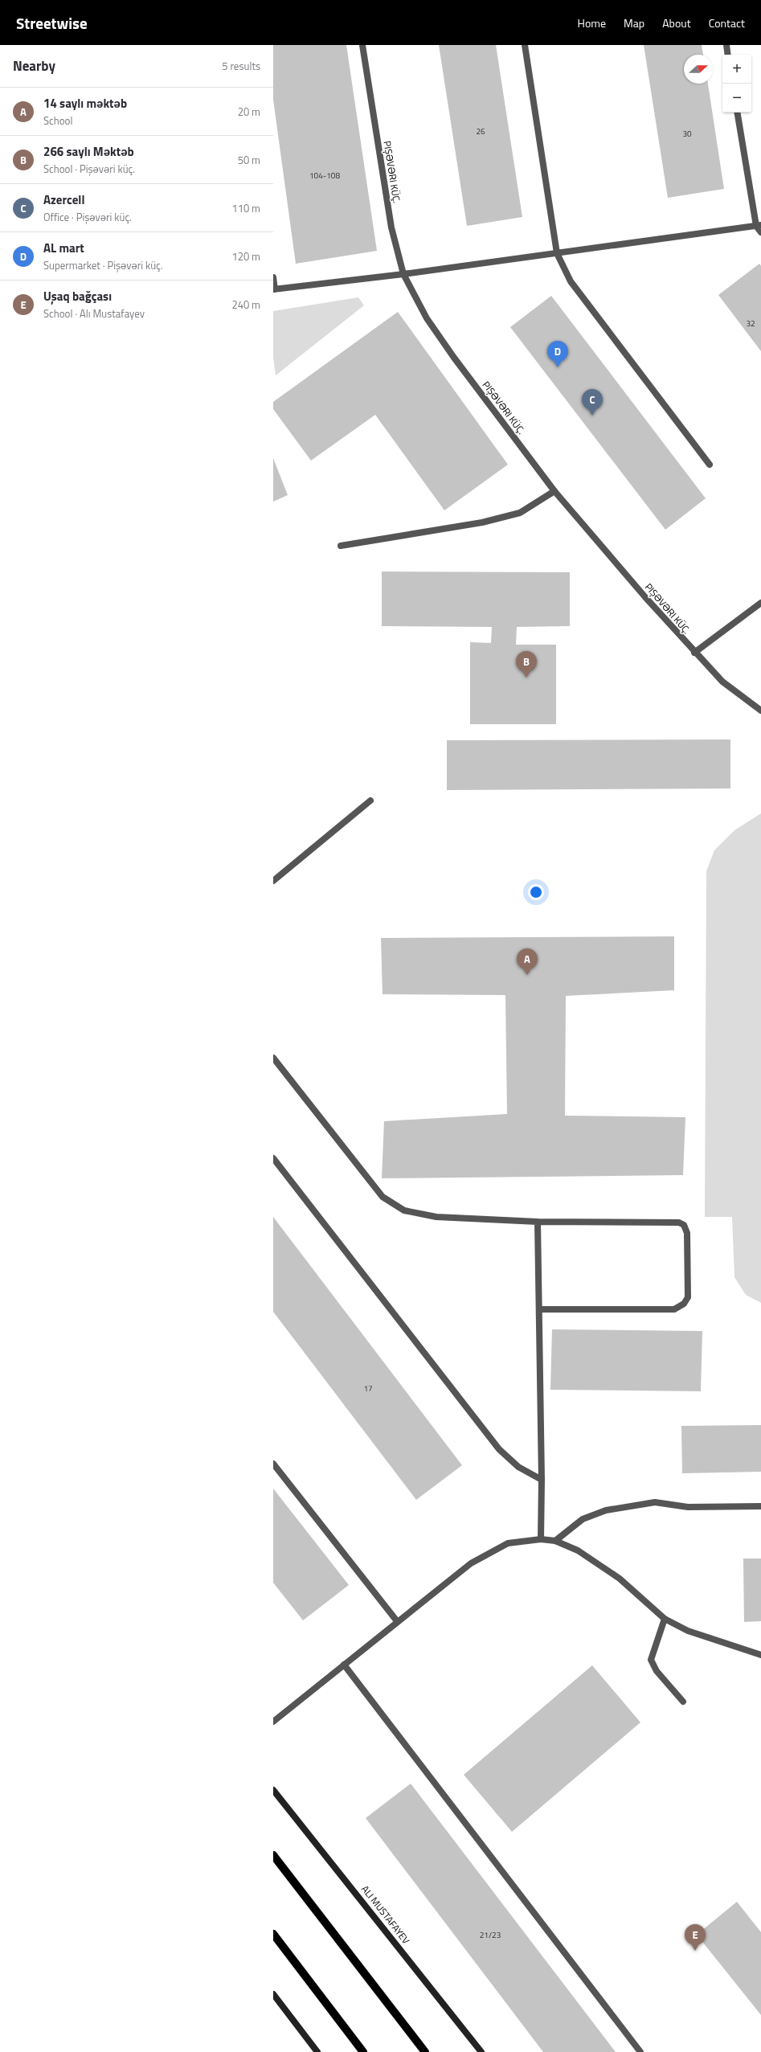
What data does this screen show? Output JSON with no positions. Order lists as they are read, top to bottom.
{
  "streets": {
    "street": ["PIŞƏVƏRI KÜÇ."]
  },
  "house_numbers": [
    "26",
    "30",
    "104-108",
    "32",
    "17",
    "21/23"
  ],
  "north": "right",
  "page": {
    "header": "Streetwise",
    "nav": [
      "Home",
      "Map",
      "About",
      "Contact"
    ],
    "heading": ["Nearby", "5 results"],
    "map_buttons": ["+", "−"],
    "list": [
      {
        "mark": "A",
        "name": "14 saylı məktəb",
        "note": "School",
        "value": "20 m"
      },
      {
        "mark": "B",
        "name": "266 saylı Məktəb",
        "note": "School · Pişəvəri küç.",
        "value": "50 m"
      },
      {
        "mark": "C",
        "name": "Azercell",
        "note": "Office · Pişəvəri küç.",
        "value": "110 m"
      },
      {
        "mark": "D",
        "name": "AL mart",
        "note": "Supermarket · Pişəvəri küç.",
        "value": "120 m"
      },
      {
        "mark": "E",
        "name": "Uşaq bağçası",
        "note": "School · Alı Mustafayev",
        "value": "240 m"
      }
    ],
    "pins": [
      "D",
      "C",
      "B",
      "A",
      "E"
    ]
  }
}
